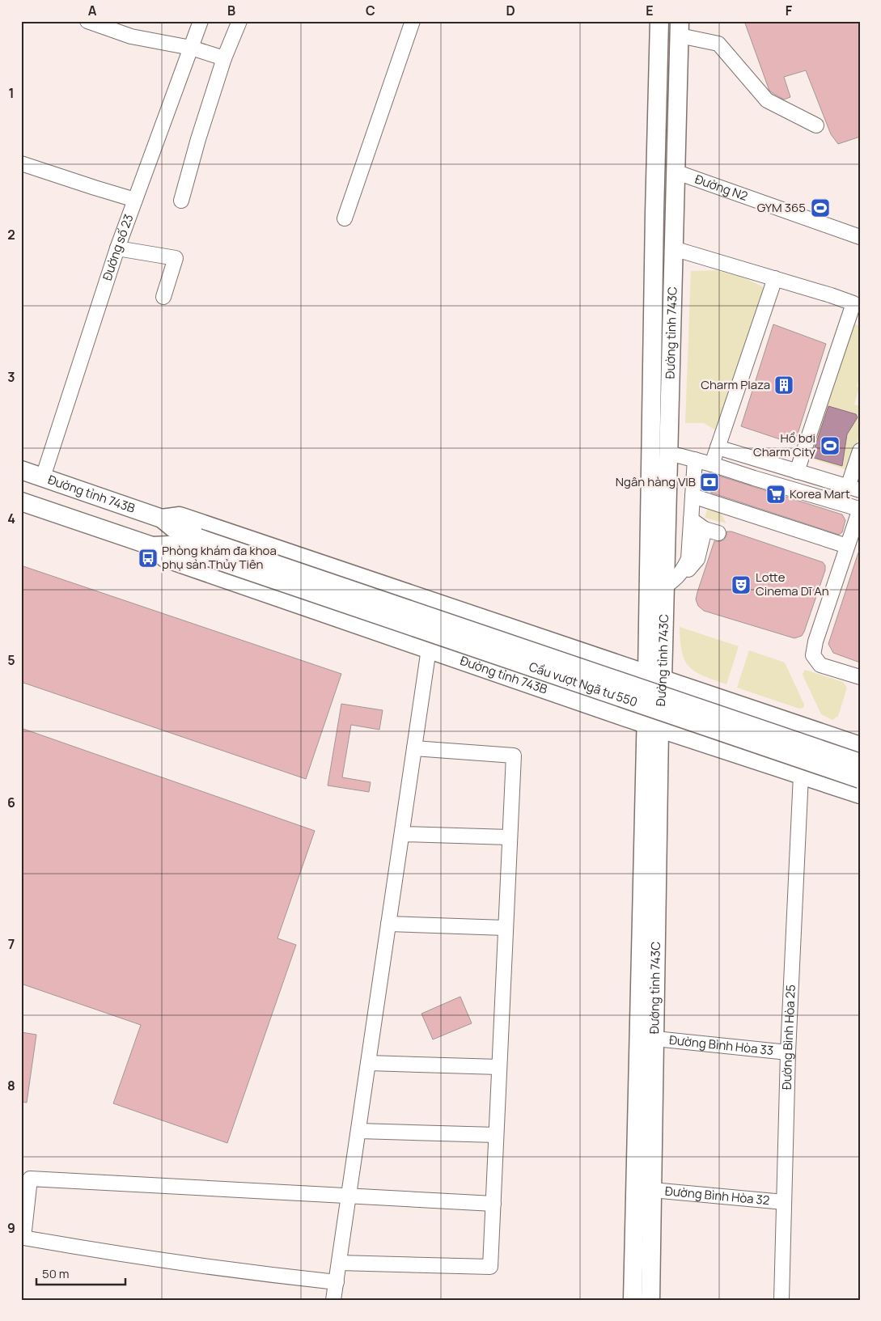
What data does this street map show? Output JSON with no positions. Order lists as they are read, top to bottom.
{
  "streets": {
    "main road": ["Đường tỉnh 743C", "Đường tỉnh 743B", "Cầu vượt Ngã tư 550"],
    "street": [
      "Đường N2",
      "Đường số 23",
      "Đường Bình Hòa 25",
      "Đường Bình Hòa 33",
      "Đường Bình Hòa 32"
    ]
  },
  "crossings": [
    ["Đường N2", "Đường tỉnh 743C"],
    ["Đường số 23", "Đường tỉnh 743B"],
    ["Đường tỉnh 743C", "Đường tỉnh 743B"],
    ["Đường tỉnh 743C", "Đường Bình Hòa 33"],
    ["Đường tỉnh 743C", "Đường Bình Hòa 32"],
    ["Đường tỉnh 743B", "Cầu vượt Ngã tư 550"],
    ["Đường tỉnh 743B", "Đường Bình Hòa 25"],
    ["Đường Bình Hòa 25", "Đường Bình Hòa 33"],
    ["Đường Bình Hòa 25", "Đường Bình Hòa 32"]
  ],
  "places": {
    "sports": ["GYM 365", "Hồ bơi Charm City"],
    "building": ["Charm Plaza"],
    "bank": ["Ngân hàng VIB"],
    "supermarket": ["Korea Mart"],
    "bus stop": ["Phòng khám đa khoa phụ sản Thủy Tiên"],
    "theatre": ["Lotte Cinema Dĩ An"]
  },
  "scale_bar": "50 m",
  "grid": {
    "columns": [
      "A",
      "B",
      "C",
      "D",
      "E",
      "F"
    ],
    "rows": [
      "1",
      "2",
      "3",
      "4",
      "5",
      "6",
      "7",
      "8",
      "9"
    ]
  }
}
